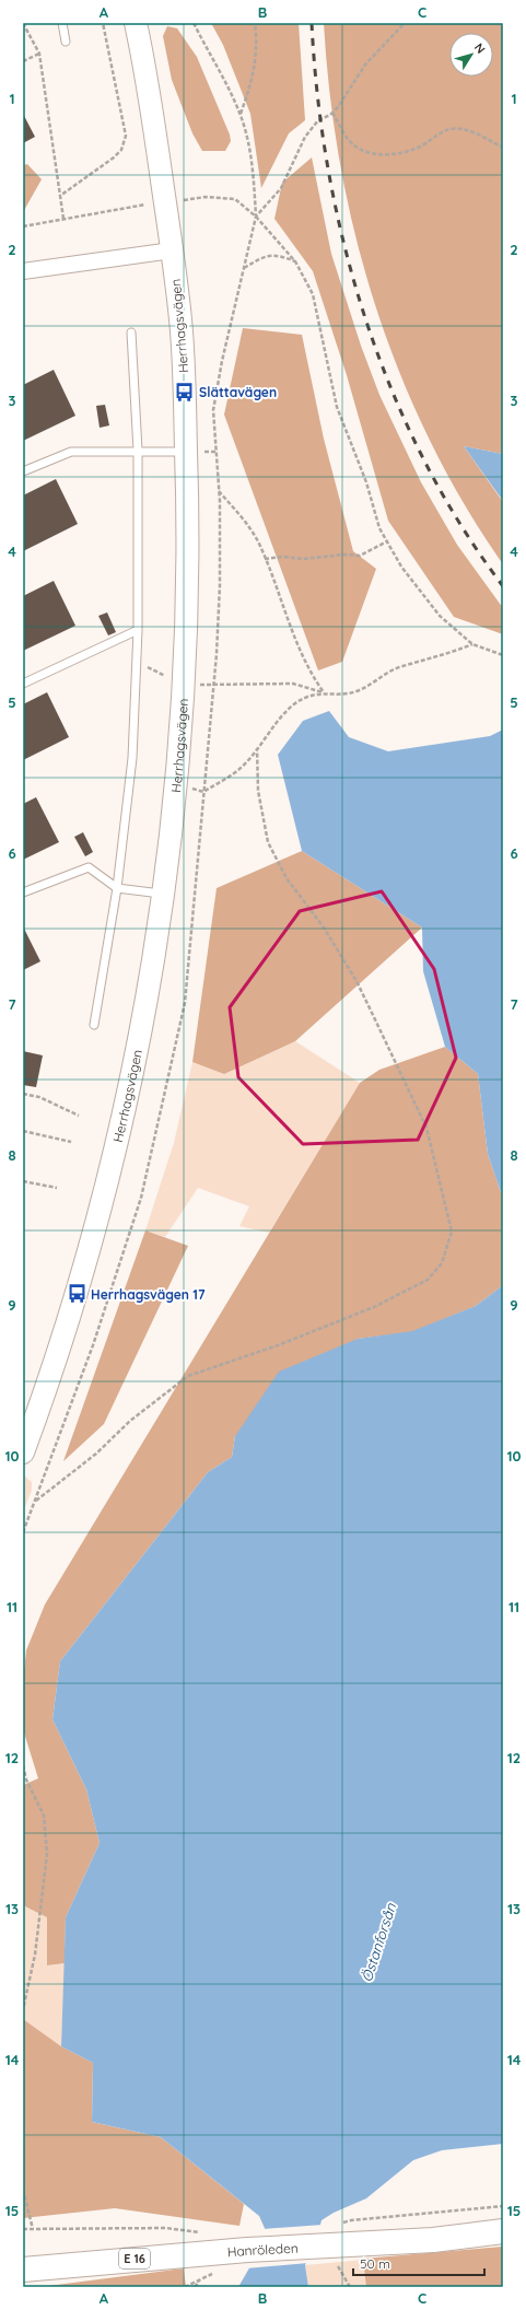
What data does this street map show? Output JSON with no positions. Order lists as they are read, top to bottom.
{
  "streets": {
    "highway": ["Hanröleden", "E 16"],
    "street": ["Herrhagsvägen"]
  },
  "water": ["Östanforsån"],
  "places": {
    "bus stop": ["Slättavägen", "Herrhagsvägen 17"]
  },
  "scale_bar": "50 m",
  "north": "top right",
  "grid": {
    "columns": ["A", "B", "C"],
    "rows": [
      "1",
      "2",
      "3",
      "4",
      "5",
      "6",
      "7",
      "8",
      "9",
      "10",
      "11",
      "12",
      "13",
      "14",
      "15"
    ]
  }
}
